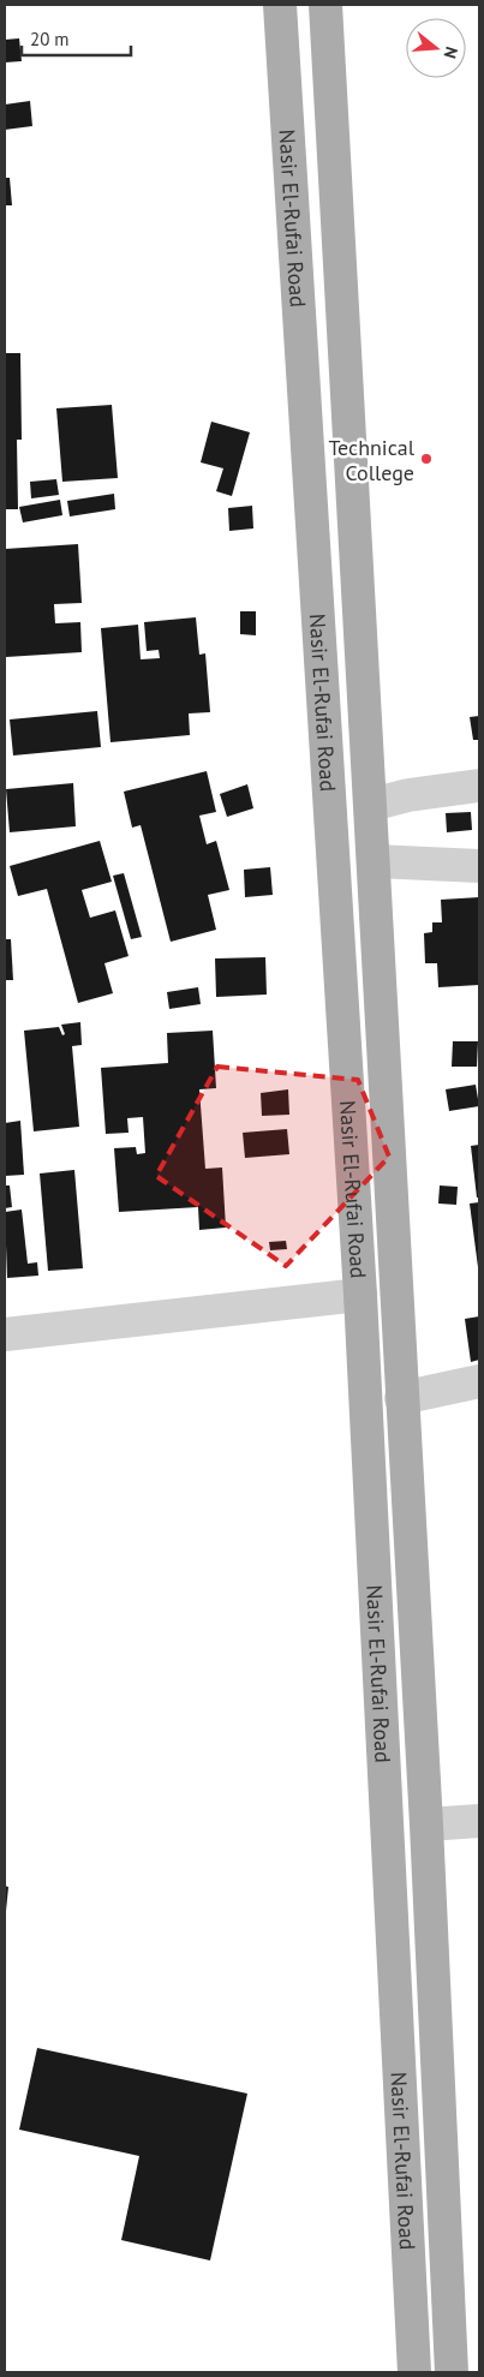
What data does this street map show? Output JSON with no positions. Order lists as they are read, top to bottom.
{
  "streets": {
    "main road": ["Nasir El-Rufai Road"]
  },
  "places": ["Technical College"],
  "scale_bar": "20 m",
  "north": "right"
}
